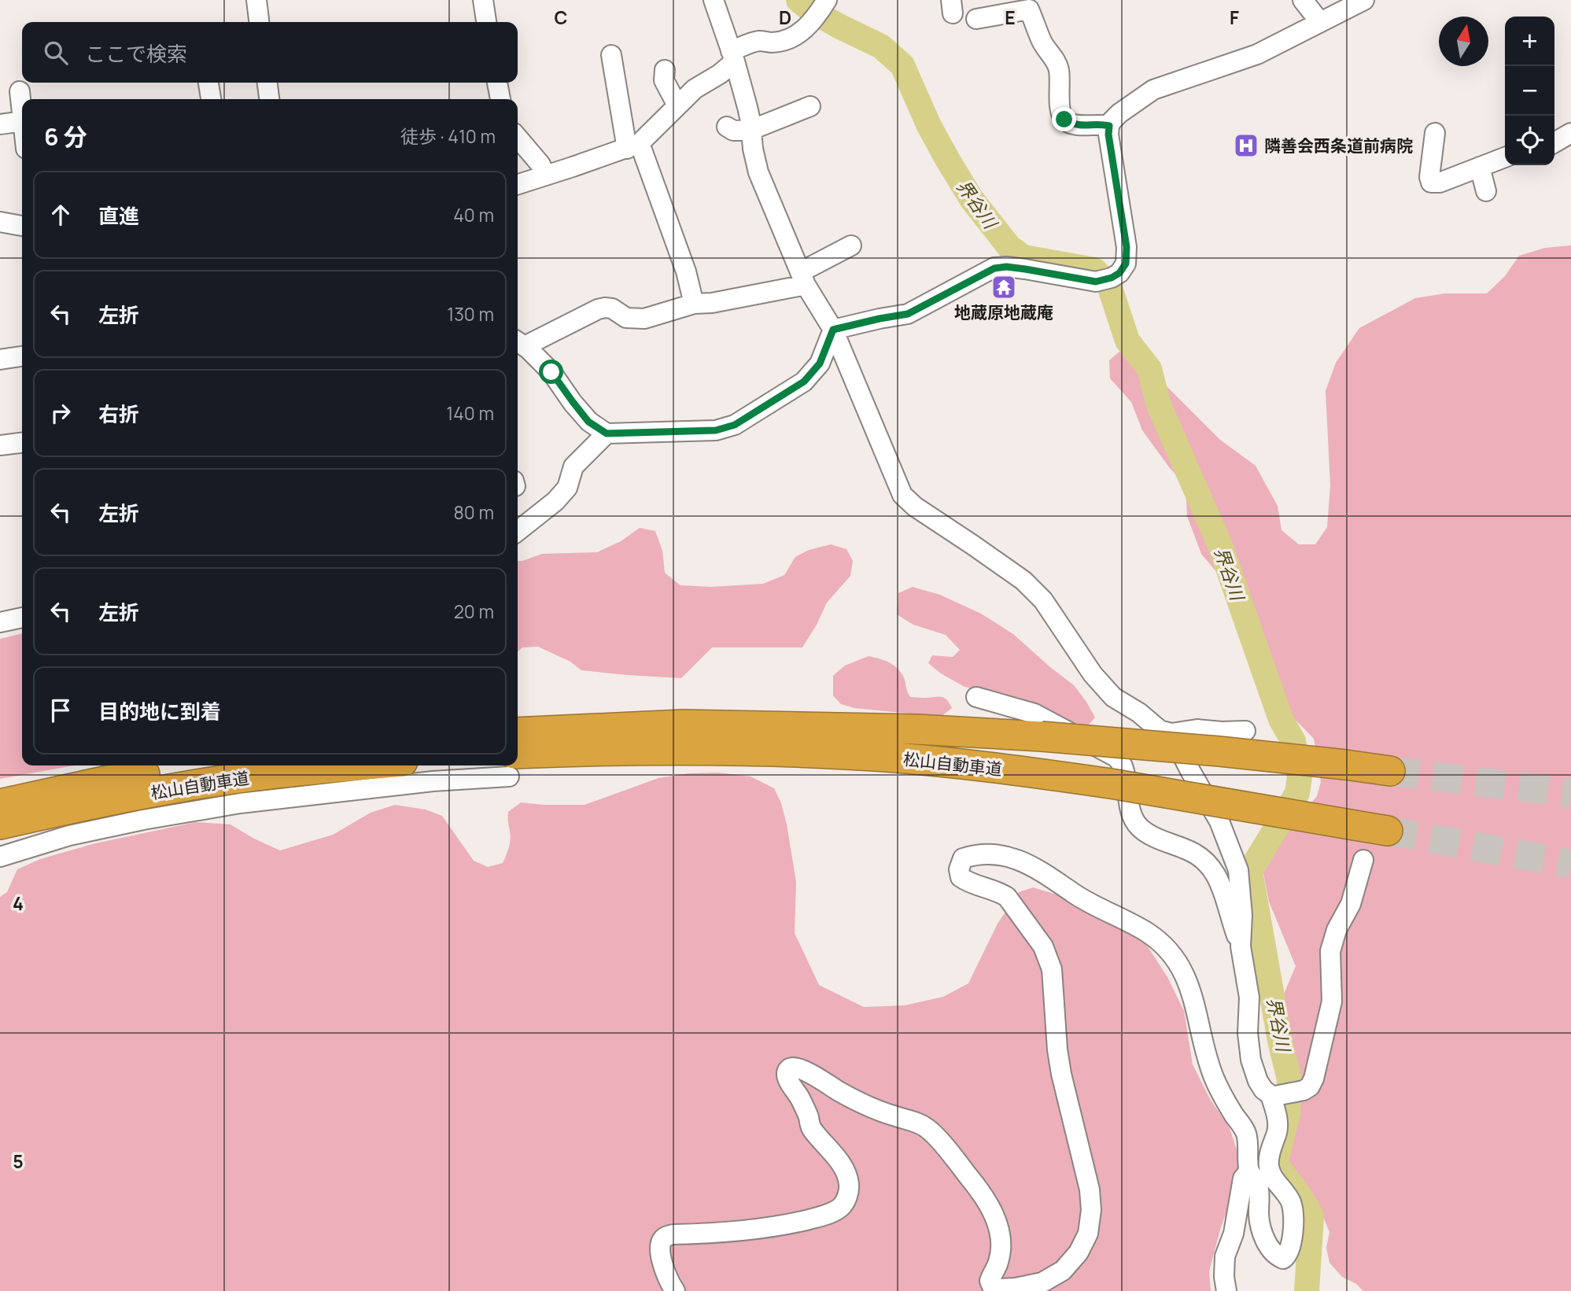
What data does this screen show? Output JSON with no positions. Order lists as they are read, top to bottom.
{
  "streets": {
    "highway": ["松山自動車道"]
  },
  "water": ["界谷川"],
  "places": {
    "hospital": ["隣善会西条道前病院"],
    "temple": ["地蔵原地蔵庵"]
  },
  "north": "top",
  "page": {
    "map_buttons": ["+", "−"],
    "search": "ここで検索",
    "heading": ["6 分", "徒歩 · 410 m"],
    "list": [
      ["直進", "40 m"],
      ["左折", "130 m"],
      ["右折", "140 m"],
      ["左折", "80 m"],
      ["左折", "20 m"],
      "目的地に到着"
    ]
  },
  "grid": {
    "columns": [
      "C",
      "D",
      "E",
      "F"
    ],
    "rows": ["4", "5"]
  }
}
